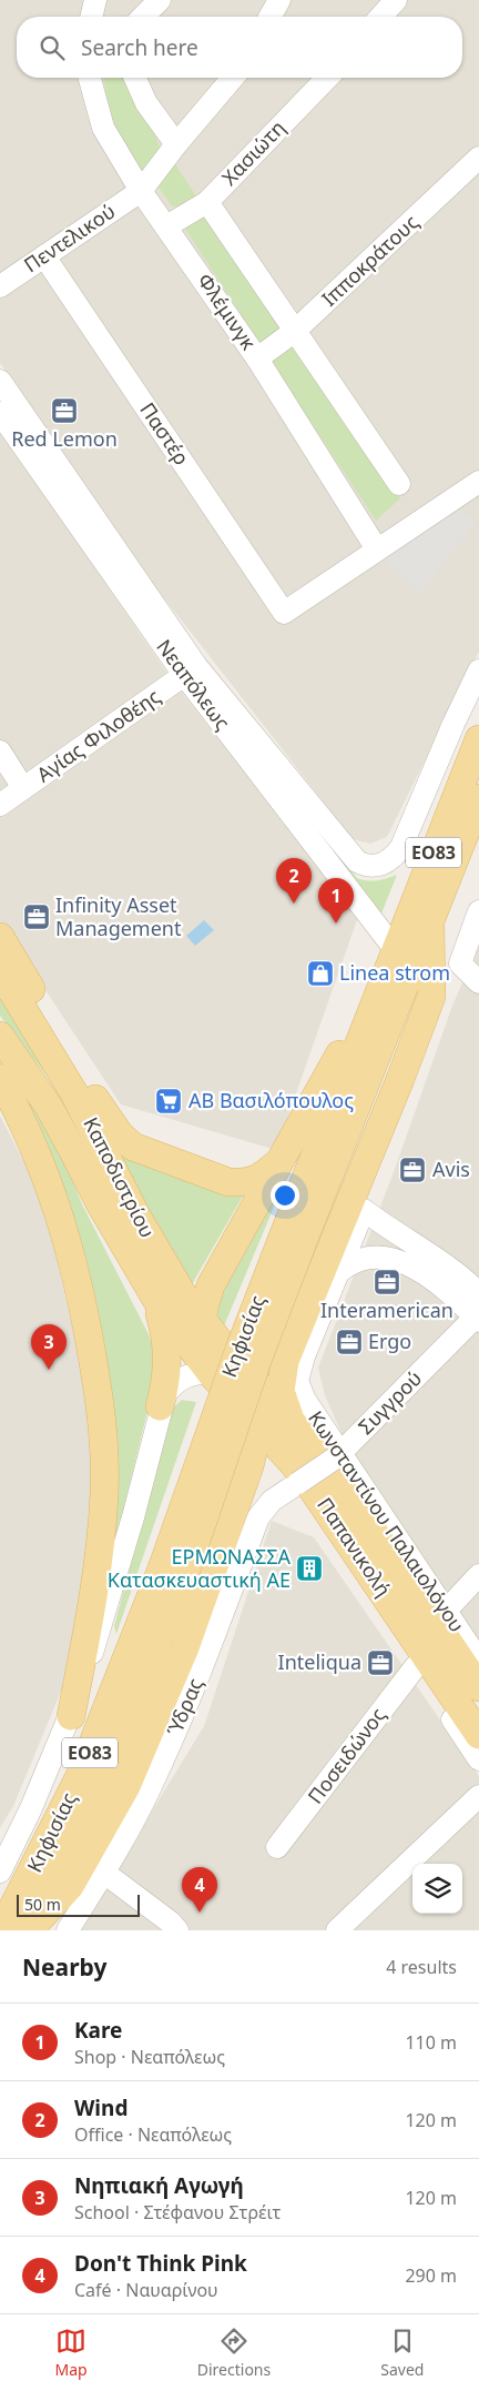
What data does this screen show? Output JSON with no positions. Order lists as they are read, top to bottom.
{
  "streets": {
    "main road": [
      "ΕΟ83",
      "Καποδιστρίου",
      "Κηφισίας",
      "Κωνσταντίνου Παλαιολόγου",
      "Παπανικολή"
    ],
    "street": [
      "Χασιώτη",
      "Πεντελικού",
      "Ιπποκράτους",
      "Φλέμινγκ",
      "Παστέρ",
      "Νεαπόλεως",
      "Αγίας Φιλοθέης",
      "Συγγρού",
      "Ύδρας",
      "Ποσειδώνος"
    ]
  },
  "crossings": [
    ["Χασιώτη", "Φλέμινγκ"],
    ["Πεντελικού", "Φλέμινγκ"],
    ["Πεντελικού", "Παστέρ"],
    ["Ιπποκράτους", "Φλέμινγκ"],
    ["Φλέμινγκ", "Παστέρ"],
    ["Νεαπόλεως", "Αγίας Φιλοθέης"],
    ["Νεαπόλεως", "Κηφισίας"],
    ["Καποδιστρίου", "Κωνσταντίνου Παλαιολόγου"],
    ["Καποδιστρίου", "Παπανικολή"],
    ["Συγγρού", "Κωνσταντίνου Παλαιολόγου"],
    ["Συγγρού", "Παπανικολή"],
    ["Συγγρού", "Ύδρας"],
    ["Παπανικολή", "Ύδρας"],
    ["Παπανικολή", "Ποσειδώνος"]
  ],
  "places": {
    "office": [
      "Red Lemon",
      "Infinity Asset Management",
      "Avis",
      "Interamerican",
      "Ergo",
      "Inteliqua"
    ],
    "shop": ["Linea strom"],
    "supermarket": ["ΑΒ Βασιλόπουλος"],
    "building": ["ΕΡΜΩΝΑΣΣΑ Κατασκευαστική ΑΕ"]
  },
  "scale_bar": "50 m",
  "page": {
    "search": "Search here",
    "pins": [
      "2",
      "1",
      "3",
      "4"
    ],
    "scale": "50 m",
    "heading": ["Nearby", "4 results"],
    "list": [
      {
        "mark": "1",
        "name": "Kare",
        "note": "Shop · Νεαπόλεως",
        "value": "110 m"
      },
      {
        "mark": "2",
        "name": "Wind",
        "note": "Office · Νεαπόλεως",
        "value": "120 m"
      },
      {
        "mark": "3",
        "name": "Νηπιακή Αγωγή",
        "note": "School · Στέφανου Στρέιτ",
        "value": "120 m"
      },
      {
        "mark": "4",
        "name": "Don't Think Pink",
        "note": "Café · Ναυαρίνου",
        "value": "290 m"
      }
    ],
    "nav": ["Map", "Directions", "Saved"]
  }
}
